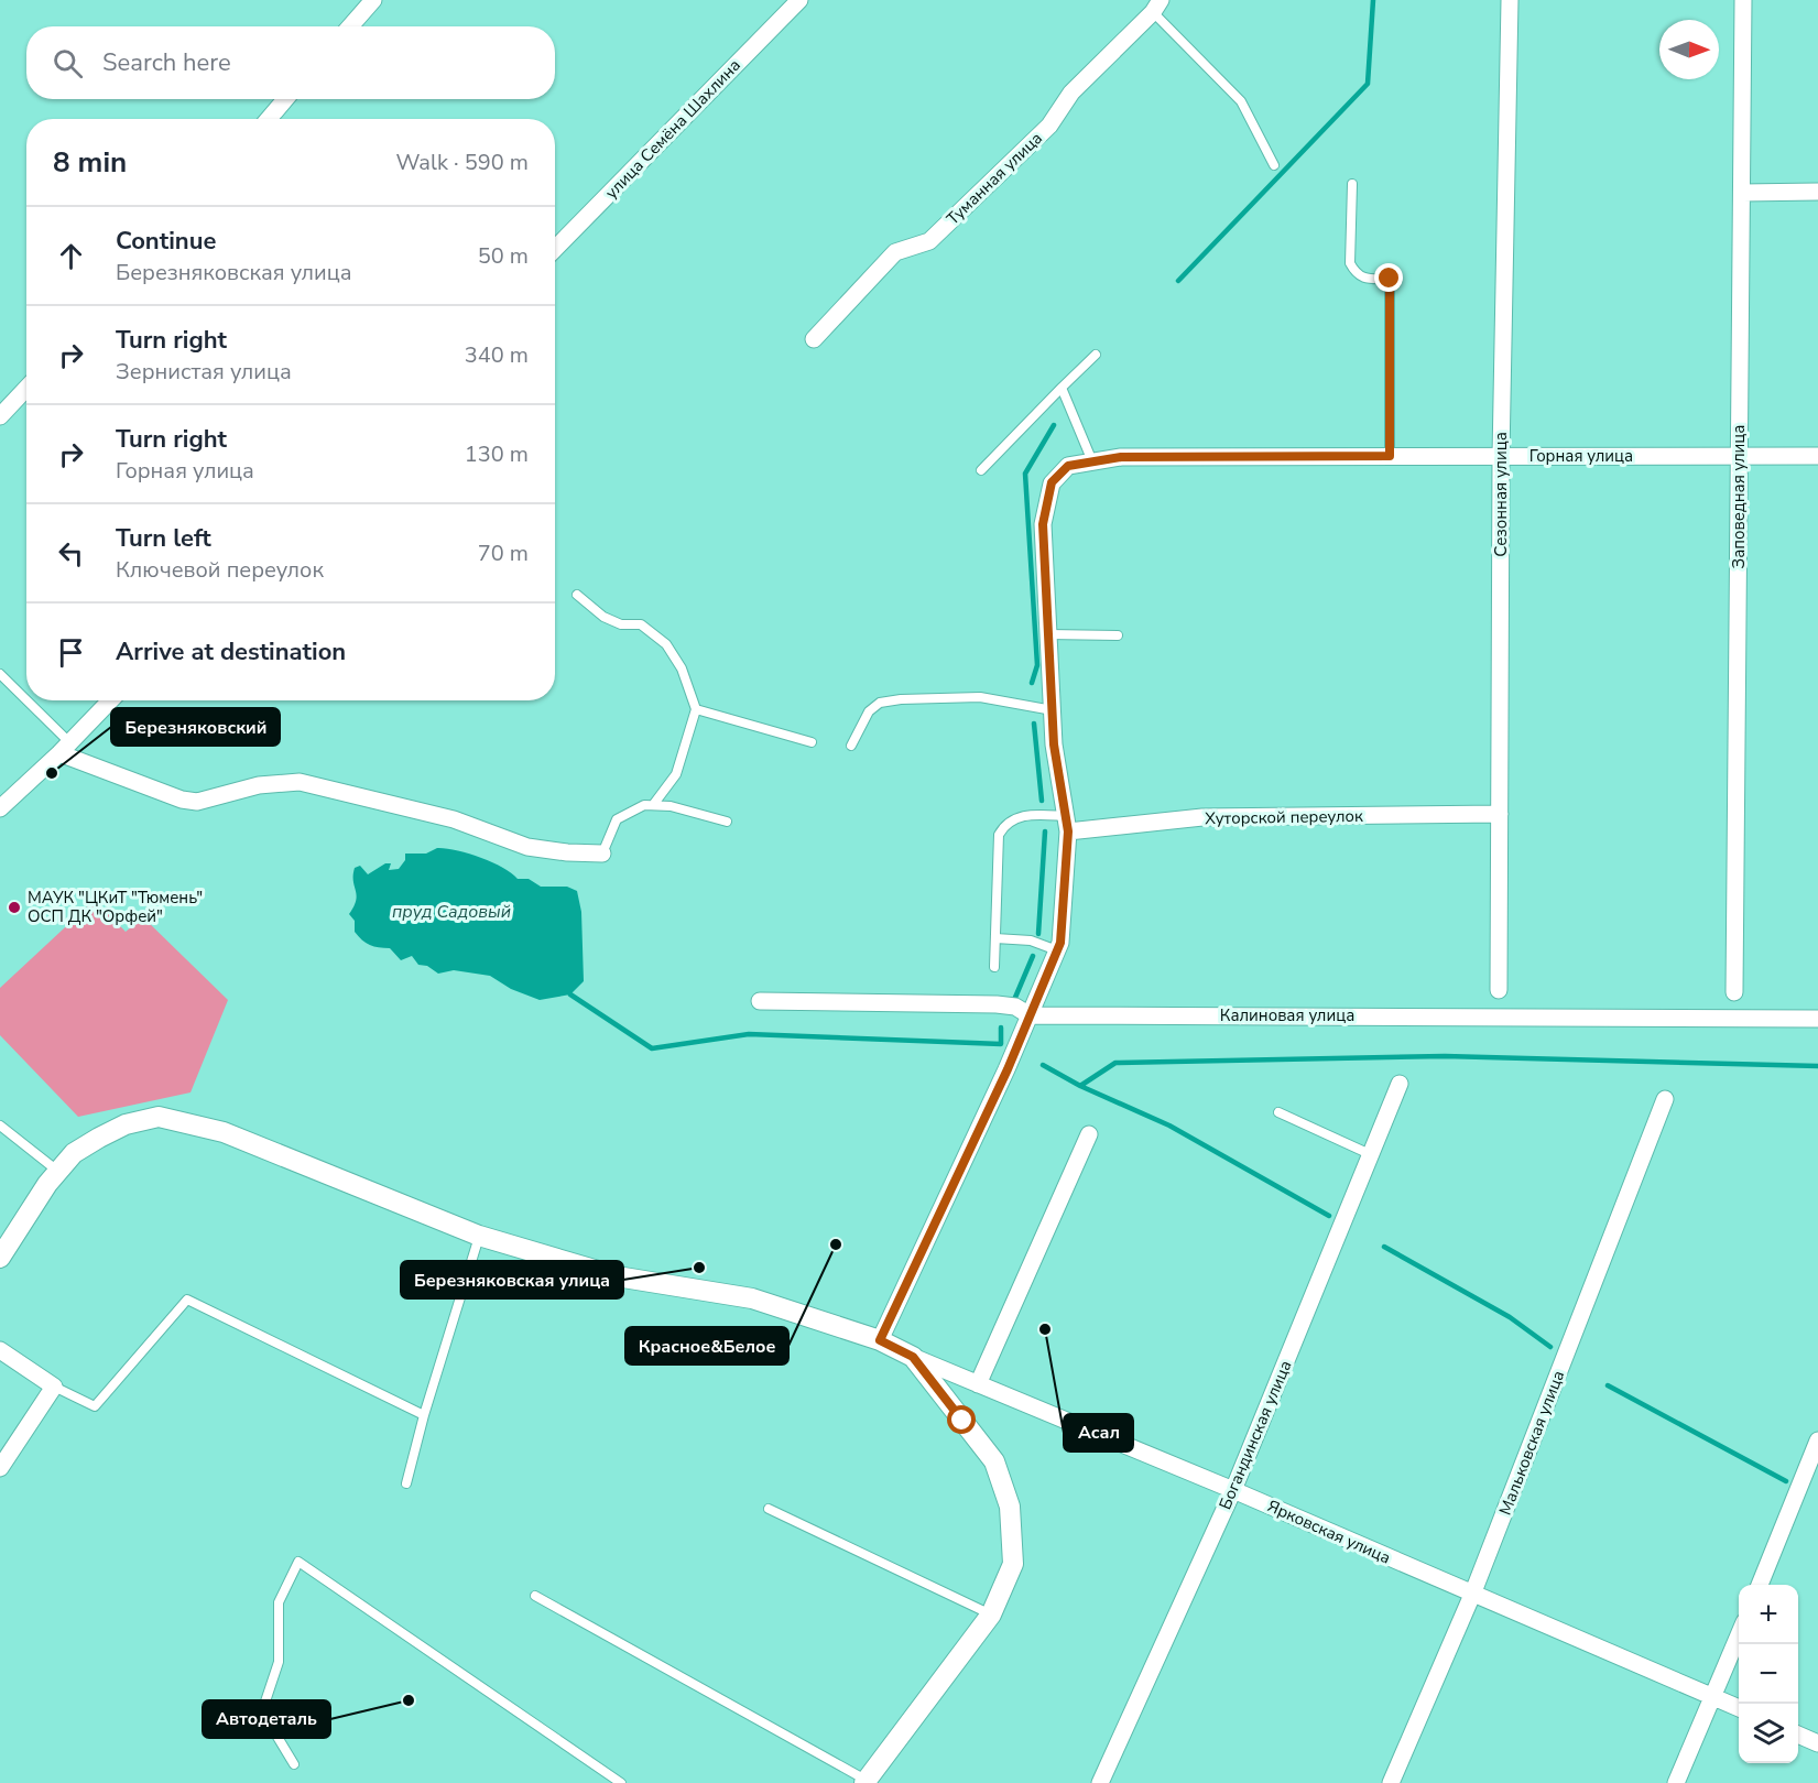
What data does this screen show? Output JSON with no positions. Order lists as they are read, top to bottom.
{
  "streets": {
    "street": [
      "улица Семёна Шахлина",
      "Туманная улица",
      "Горная улица",
      "Сезонная улица",
      "Заповедная улица",
      "Хуторской переулок",
      "Калиновая улица",
      "Богандинская улица",
      "Мальковская улица",
      "Ярковская улица"
    ]
  },
  "crossings": [
    ["Горная улица", "Сезонная улица"],
    ["Горная улица", "Заповедная улица"],
    ["Сезонная улица", "Хуторской переулок"],
    ["Богандинская улица", "Ярковская улица"],
    ["Мальковская улица", "Ярковская улица"]
  ],
  "water": ["пруд Садовый"],
  "places": [
    "Березняковский",
    "МАУК \"ЦКиТ \"Тюмень\" ОСП ДК \"Орфей\"",
    "Красное&Белое",
    "Березняковская улица",
    "Асал",
    "Автодеталь"
  ],
  "north": "right",
  "page": {
    "search": "Search here",
    "heading": ["8 min", "Walk · 590 m"],
    "list": [
      ["Continue", "Березняковская улица", "50 m"],
      ["Turn right", "Зернистая улица", "340 m"],
      ["Turn right", "Горная улица", "130 m"],
      ["Turn left", "Ключевой переулок", "70 m"],
      "Arrive at destination"
    ],
    "map_buttons": ["+", "−"]
  }
}
